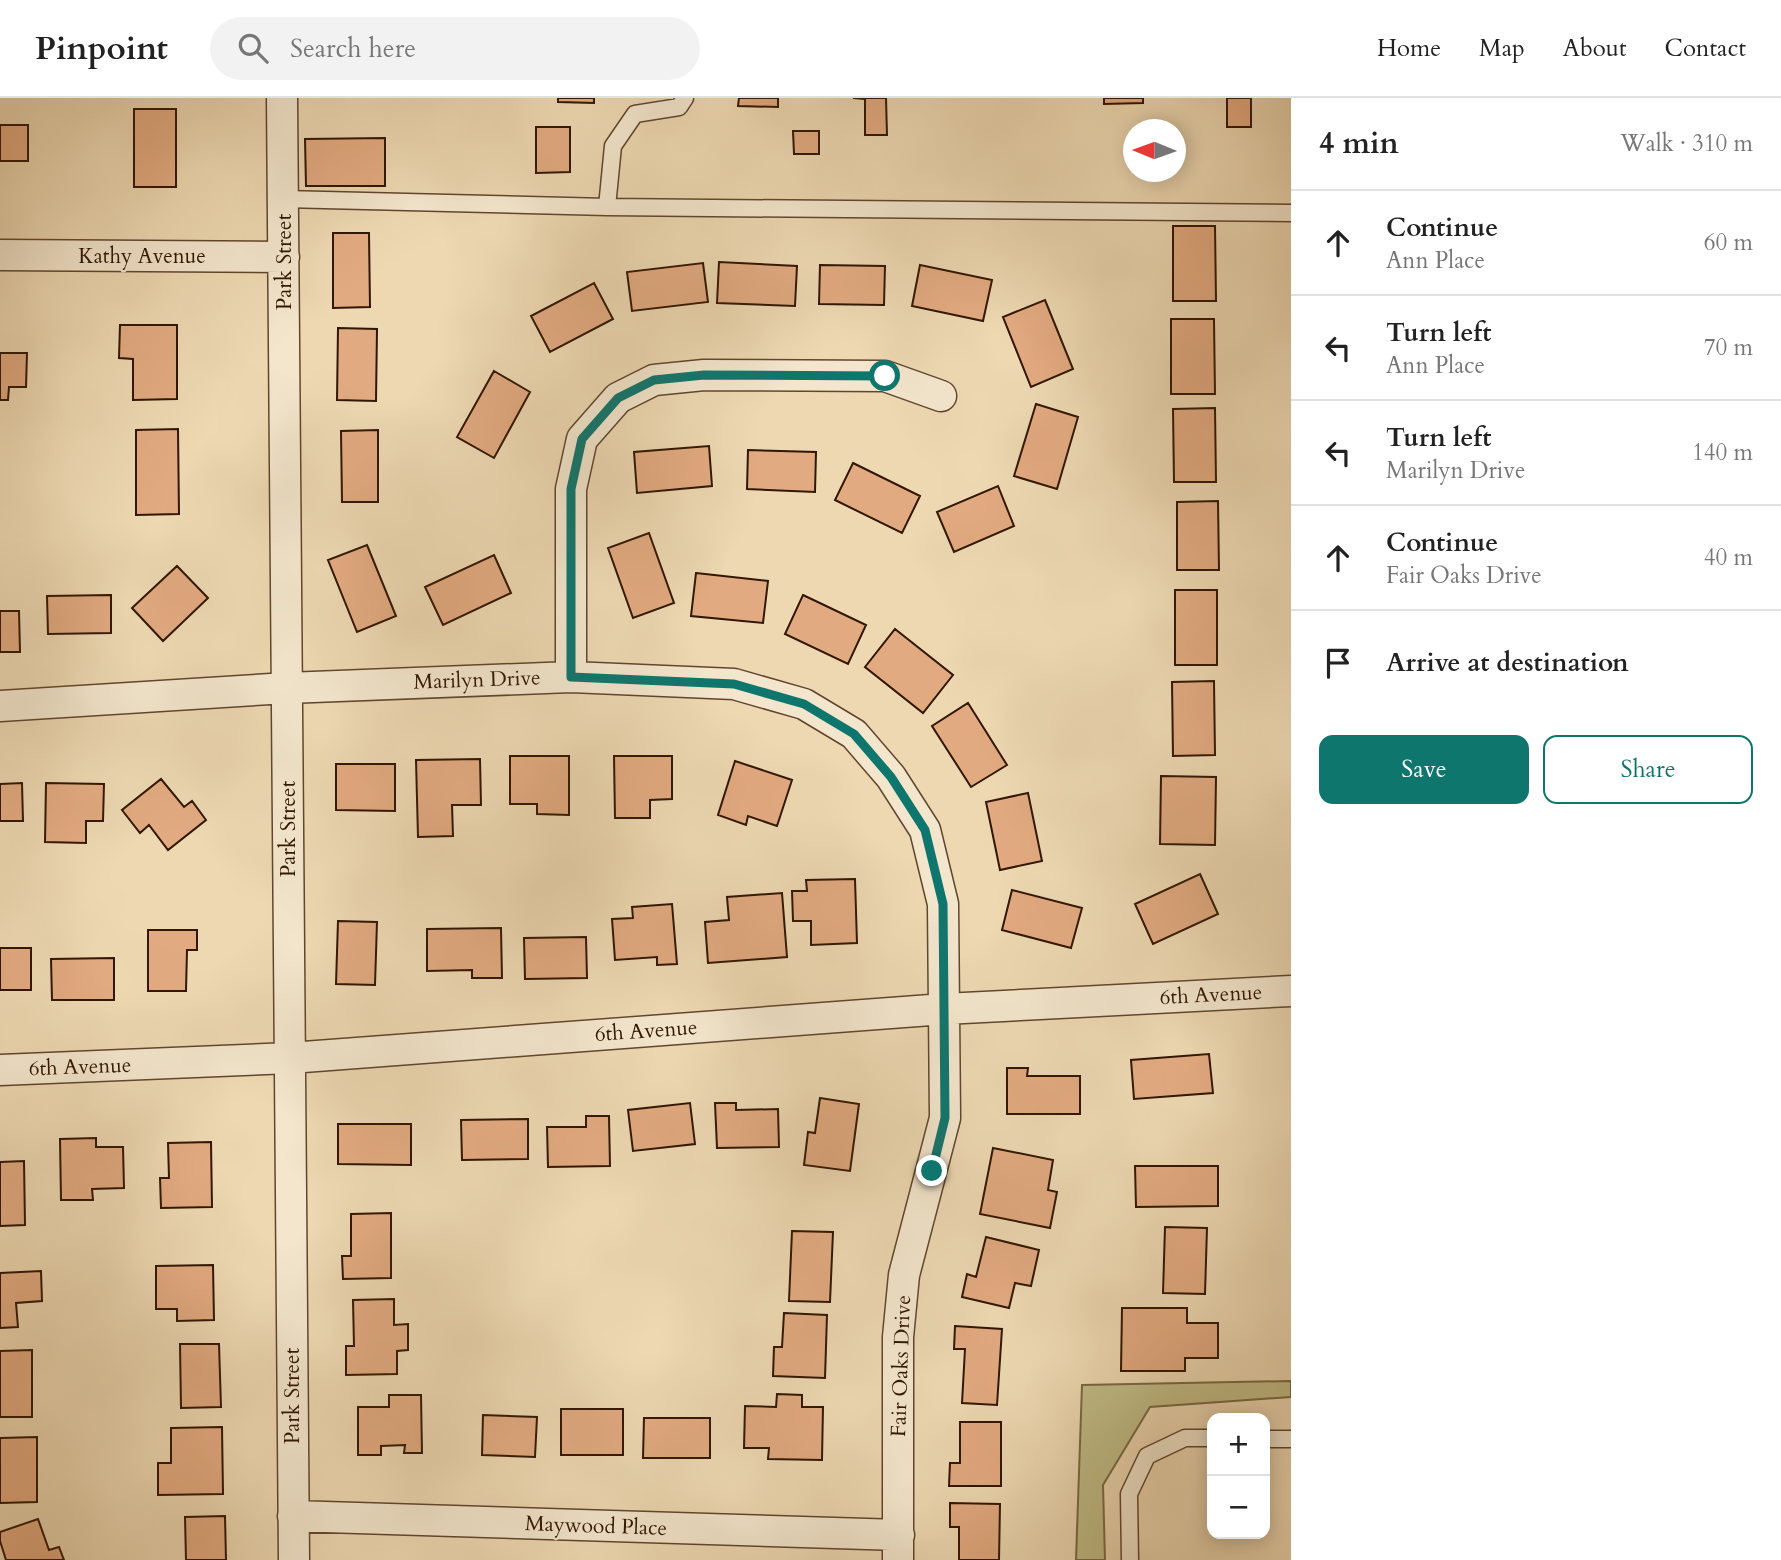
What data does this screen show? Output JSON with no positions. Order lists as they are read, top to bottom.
{
  "streets": {
    "street": [
      "Kathy Avenue",
      "Park Street",
      "Marilyn Drive",
      "6th Avenue",
      "Fair Oaks Drive",
      "Maywood Place"
    ]
  },
  "crossings": [
    ["Kathy Avenue", "Park Street"],
    ["Park Street", "Marilyn Drive"],
    ["Park Street", "6th Avenue"],
    ["Park Street", "Maywood Place"],
    ["Marilyn Drive", "6th Avenue"],
    ["Marilyn Drive", "Fair Oaks Drive"],
    ["6th Avenue", "Fair Oaks Drive"],
    ["Fair Oaks Drive", "Maywood Place"]
  ],
  "north": "left",
  "page": {
    "header": "Pinpoint",
    "search": "Search here",
    "nav": [
      "Home",
      "Map",
      "About",
      "Contact"
    ],
    "heading": ["4 min", "Walk · 310 m"],
    "list": [
      ["Continue", "Ann Place", "60 m"],
      ["Turn left", "Ann Place", "70 m"],
      ["Turn left", "Marilyn Drive", "140 m"],
      ["Continue", "Fair Oaks Drive", "40 m"],
      "Arrive at destination"
    ],
    "buttons": ["Save", "Share"],
    "map_buttons": ["+", "−"]
  }
}
